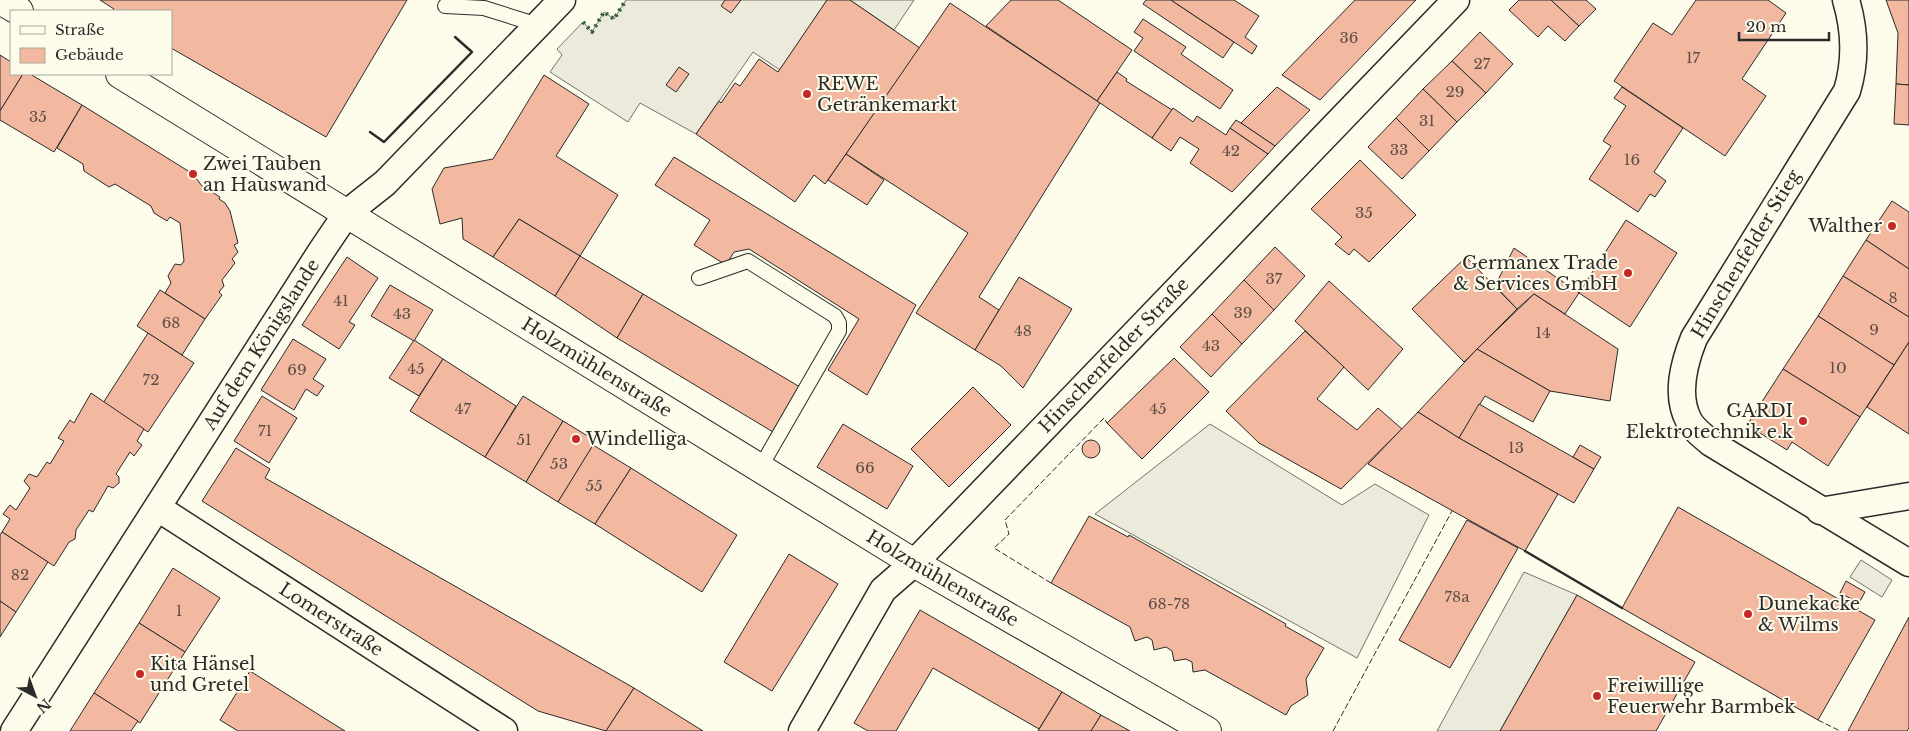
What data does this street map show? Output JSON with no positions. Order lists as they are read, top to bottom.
{
  "streets": {
    "street": [
      "Hinschenfelder Stieg",
      "Auf dem Königslande",
      "Hinschenfelder Straße",
      "Holzmühlenstraße",
      "Lomerstraße"
    ]
  },
  "crossings": [
    ["Auf dem Königslande", "Holzmühlenstraße"],
    ["Auf dem Königslande", "Lomerstraße"],
    ["Hinschenfelder Straße", "Holzmühlenstraße"]
  ],
  "places": [
    "REWE Getränkemarkt",
    "Zwei Tauben an Hauswand",
    "Walther",
    "Germanex Trade & Services GmbH",
    "GARDI Elektrotechnik e.k",
    "Windelliga",
    "Dunekacke & Wilms",
    "Kita Hänsel und Gretel",
    "Freiwillige Feuerwehr Barmbek"
  ],
  "house_numbers": [
    "36",
    "17",
    "27",
    "29",
    "35",
    "31",
    "33",
    "42",
    "16",
    "35",
    "37",
    "8",
    "41",
    "39",
    "43",
    "68",
    "9",
    "48",
    "14",
    "43",
    "10",
    "45",
    "69",
    "72",
    "47",
    "45",
    "71",
    "51",
    "13",
    "53",
    "66",
    "55",
    "82",
    "78a",
    "68-78",
    "1"
  ],
  "legend": ["Straße", "Gebäude"],
  "scale_bar": "20 m",
  "north": "bottom right"
}
